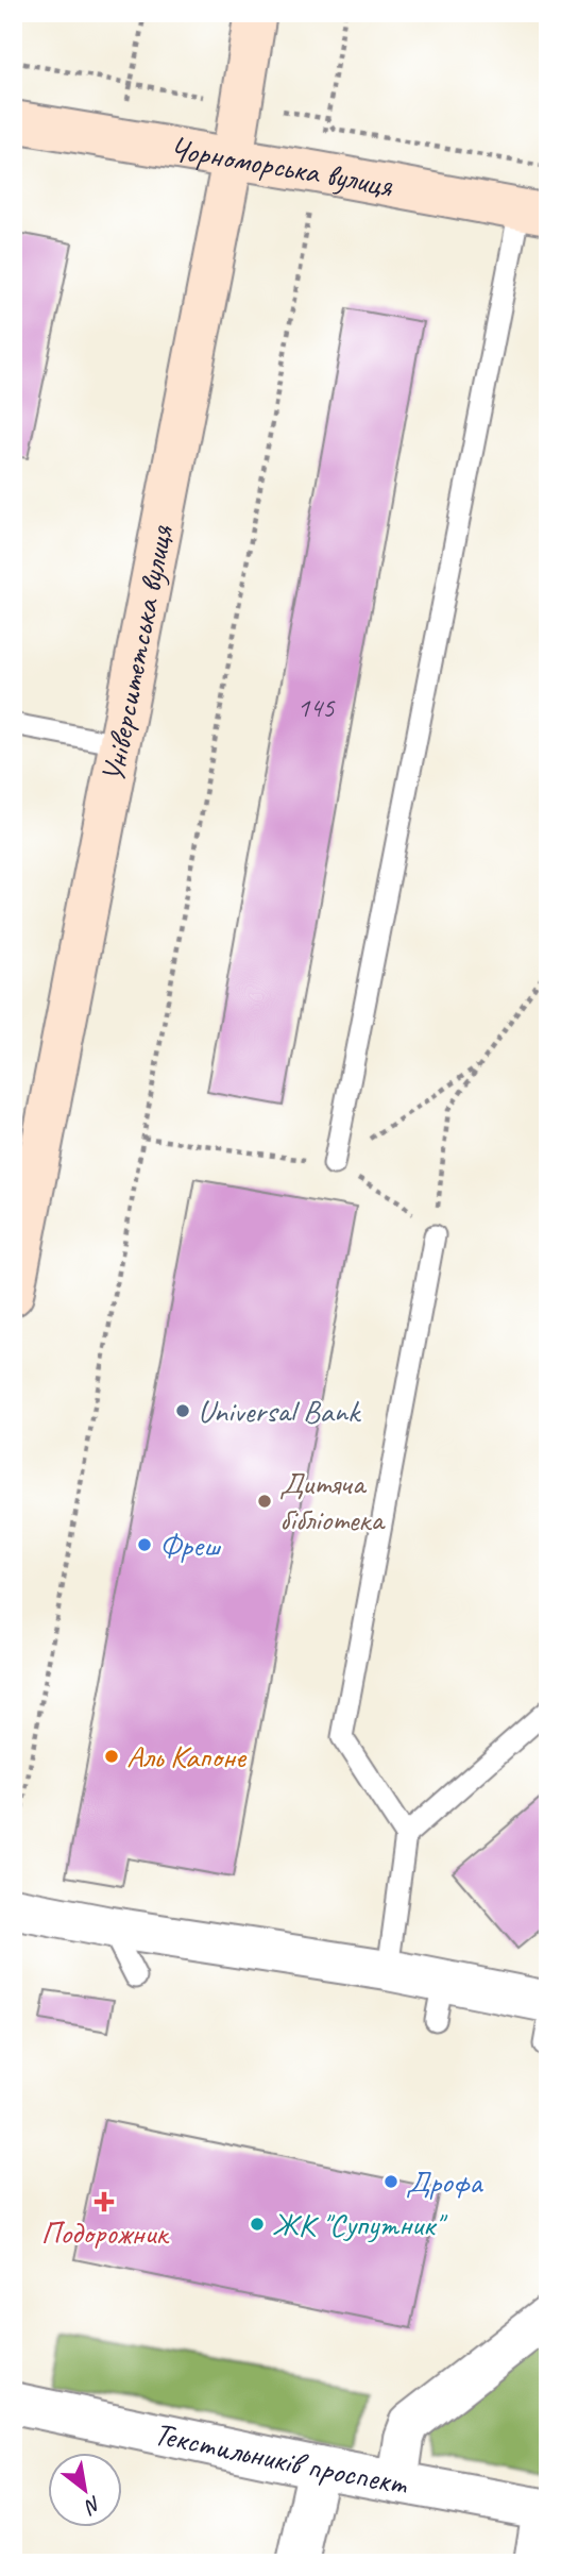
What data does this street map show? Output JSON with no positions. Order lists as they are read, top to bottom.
{
  "streets": {
    "street": ["Чорноморська вулиця", "Університетська вулиця", "Текстильників проспект"]
  },
  "crossings": [
    ["Чорноморська вулиця", "Університетська вулиця"]
  ],
  "places": {
    "other": [
      "Universal Bank",
      "Дитяча бібліотека",
      "Фреш",
      "Аль Капоне",
      "Дрофа",
      "ЖК \"Супутник\""
    ],
    "health": ["Подорожник"]
  },
  "house_numbers": ["145"],
  "north": "bottom right"
}
